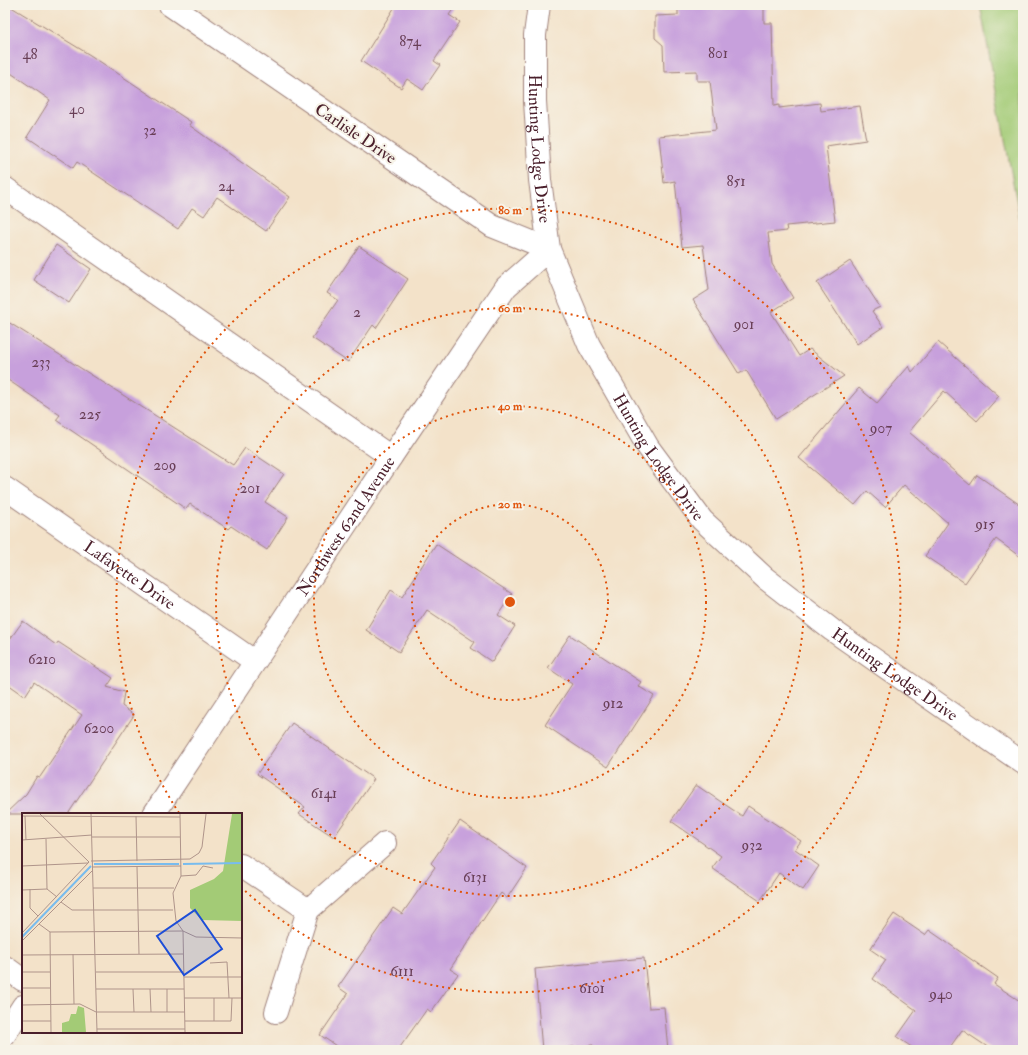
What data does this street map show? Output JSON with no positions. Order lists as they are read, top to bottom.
{
  "streets": {
    "street": [
      "Carlisle Drive",
      "Hunting Lodge Drive",
      "Northwest 62nd Avenue",
      "Lafayette Drive"
    ]
  },
  "crossings": [
    ["Carlisle Drive", "Hunting Lodge Drive"],
    ["Carlisle Drive", "Northwest 62nd Avenue"],
    ["Hunting Lodge Drive", "Northwest 62nd Avenue"],
    ["Northwest 62nd Avenue", "Lafayette Drive"]
  ],
  "house_numbers": [
    "874",
    "801",
    "48",
    "40",
    "32",
    "851",
    "24",
    "2",
    "901",
    "233",
    "225",
    "907",
    "209",
    "201",
    "915",
    "6210",
    "912",
    "6200",
    "6141",
    "932",
    "6131",
    "6111",
    "6101",
    "940"
  ],
  "rings": [
    "80 m",
    "60 m",
    "40 m",
    "20 m"
  ]
}
